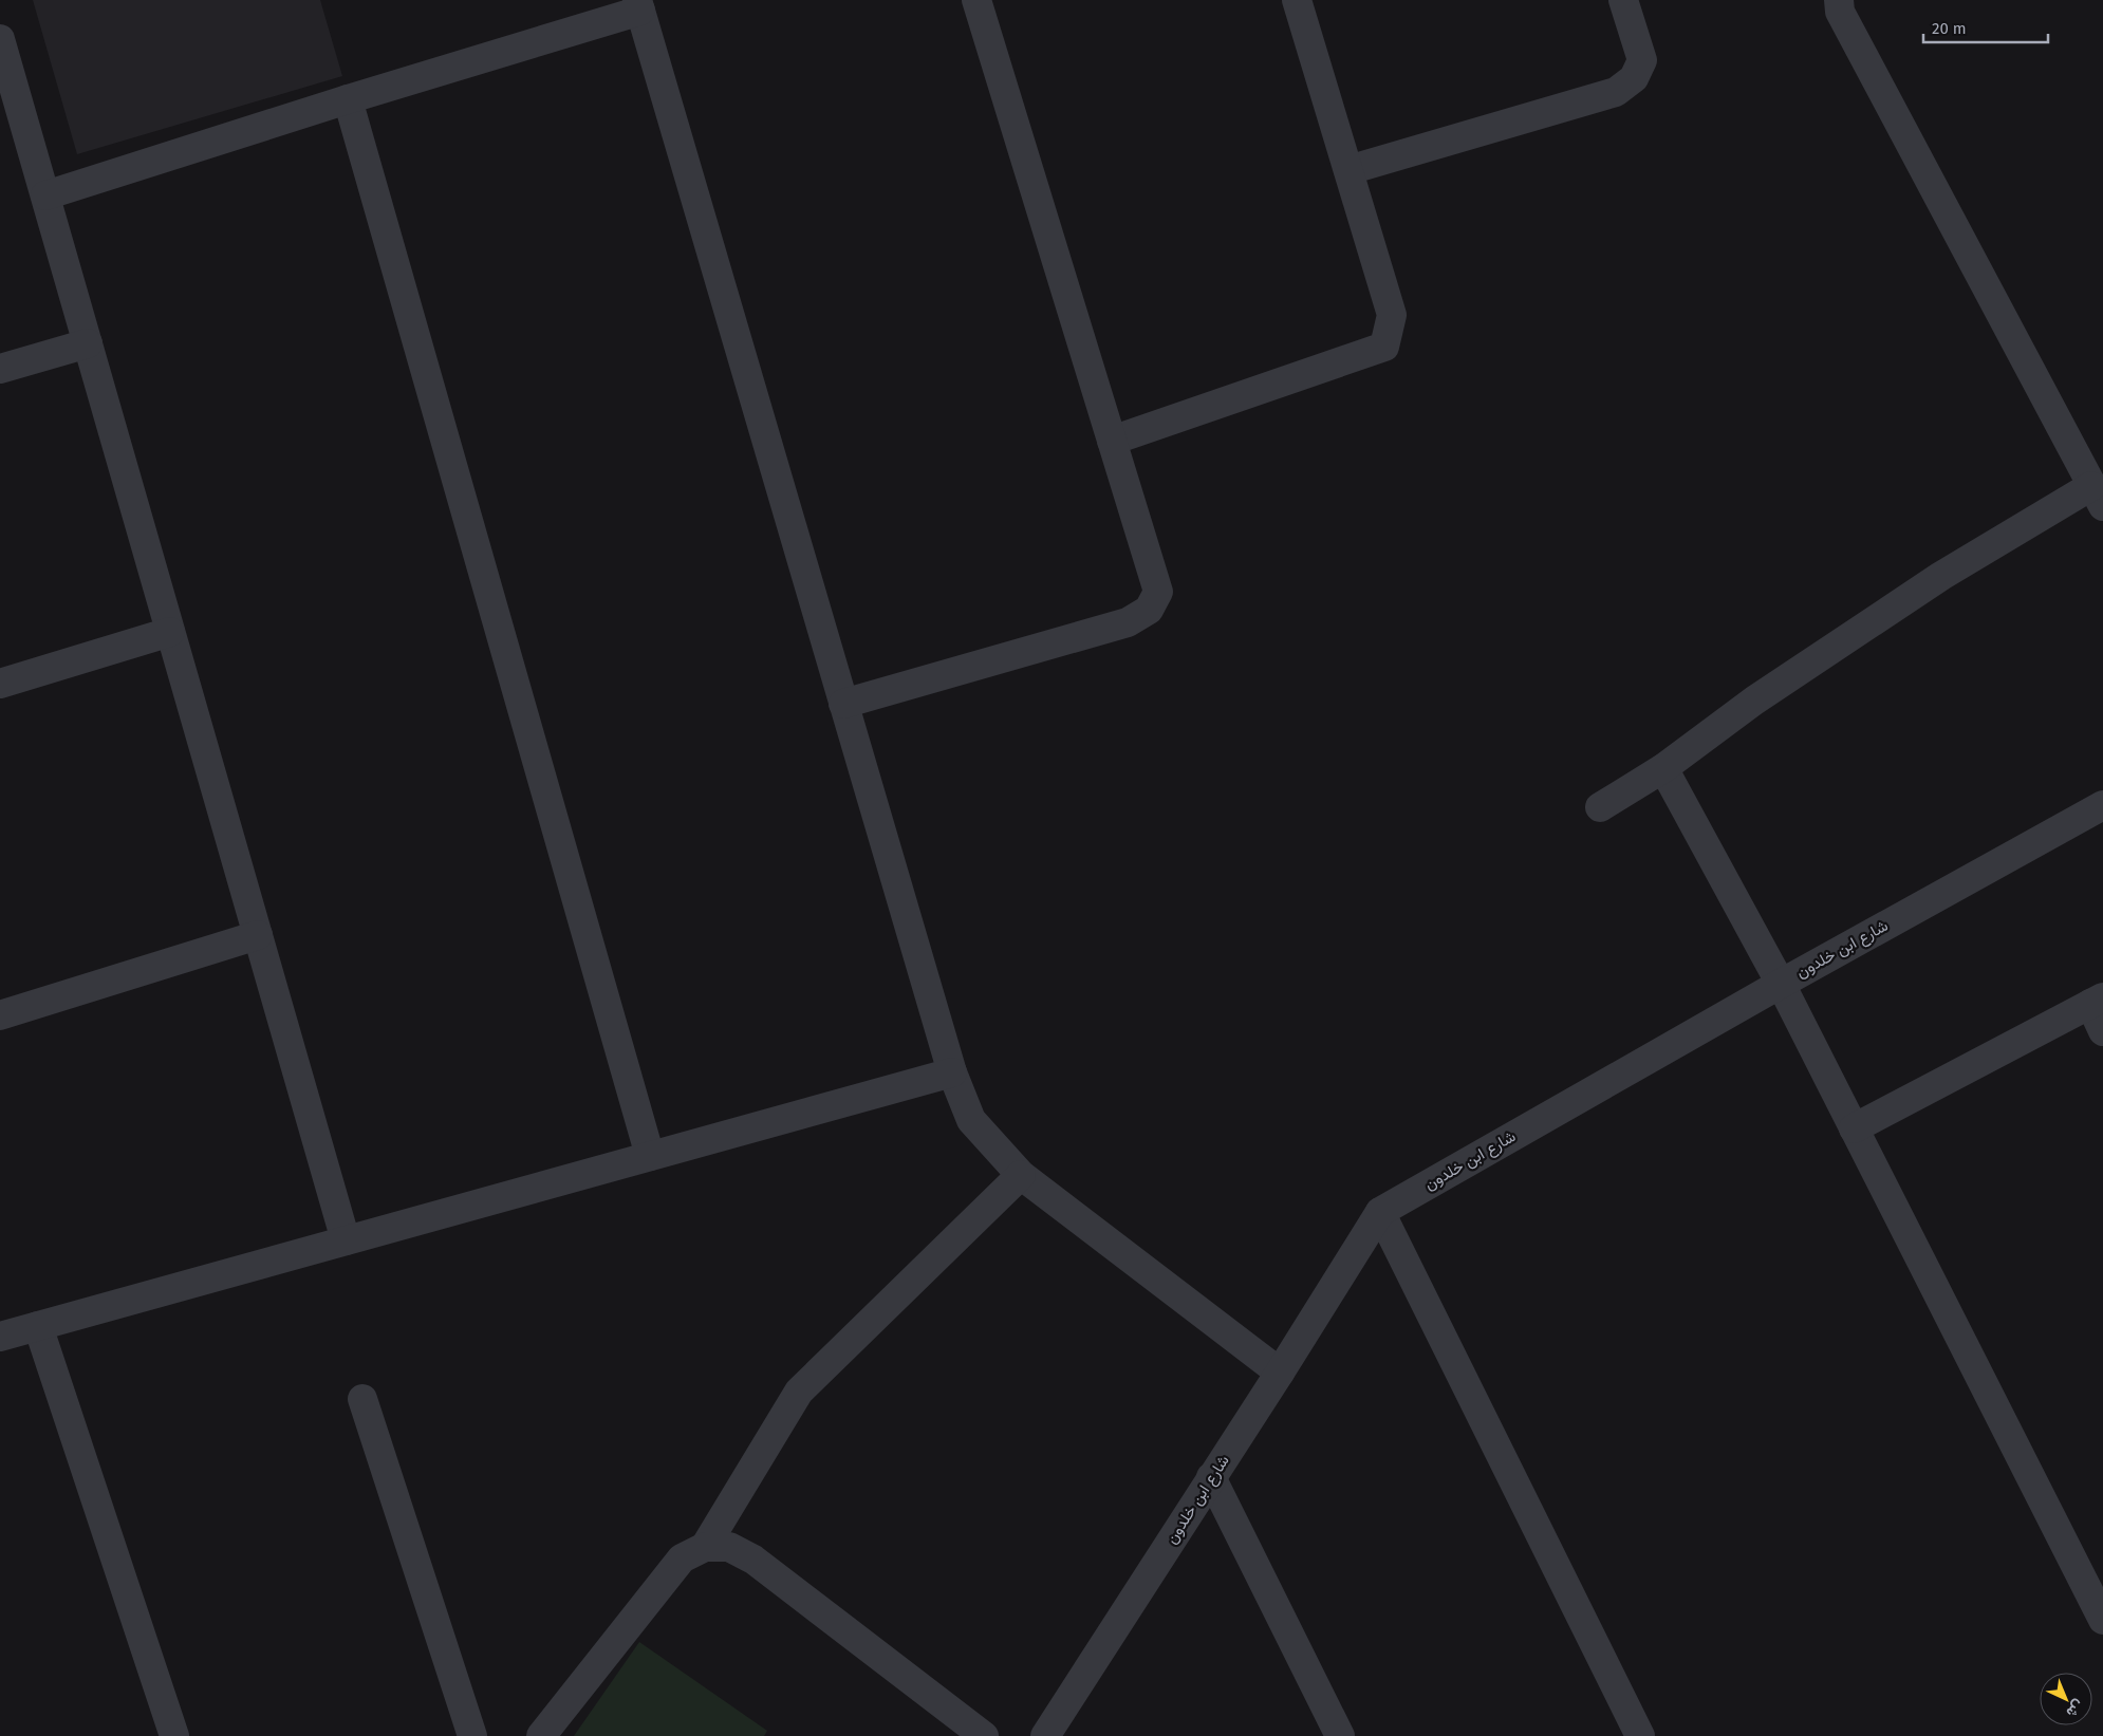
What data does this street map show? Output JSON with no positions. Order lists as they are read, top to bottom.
{
  "streets": {
    "street": ["شارع ابن خلدون"]
  },
  "scale_bar": "20 m",
  "north": "bottom right"
}
